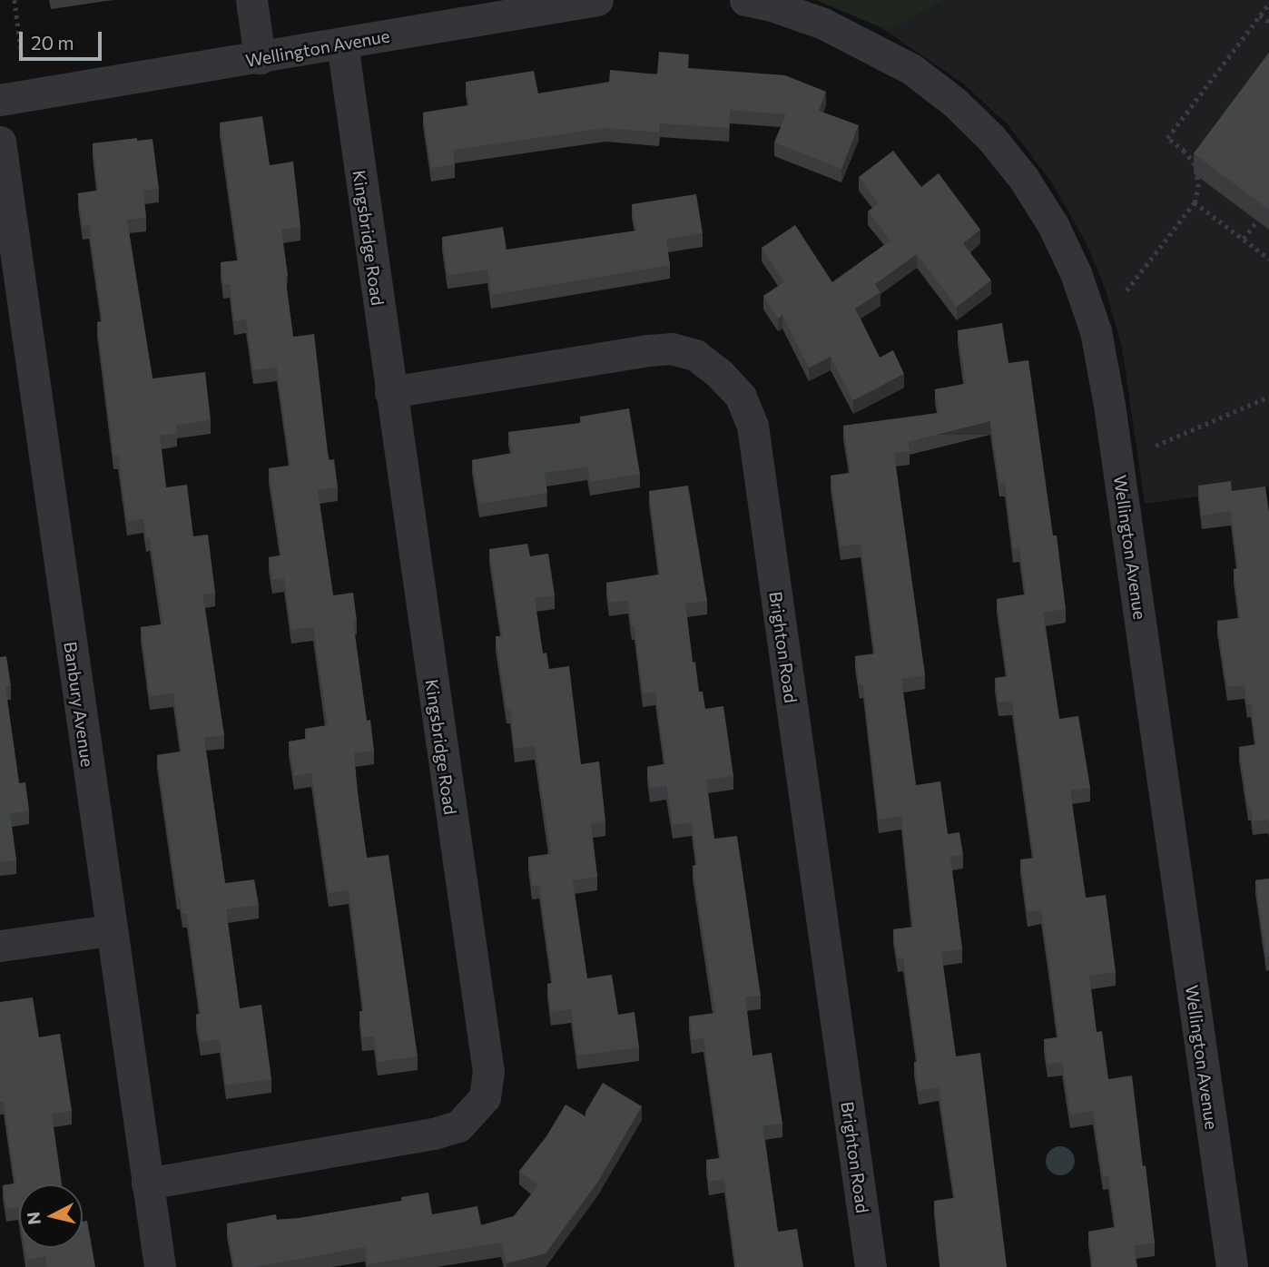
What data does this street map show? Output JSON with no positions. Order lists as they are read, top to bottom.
{
  "streets": {
    "street": [
      "Wellington Avenue",
      "Kingsbridge Road",
      "Brighton Road",
      "Banbury Avenue"
    ]
  },
  "crossings": [
    ["Wellington Avenue", "Kingsbridge Road"],
    ["Kingsbridge Road", "Brighton Road"],
    ["Kingsbridge Road", "Banbury Avenue"]
  ],
  "scale_bar": "20 m",
  "north": "left"
}
